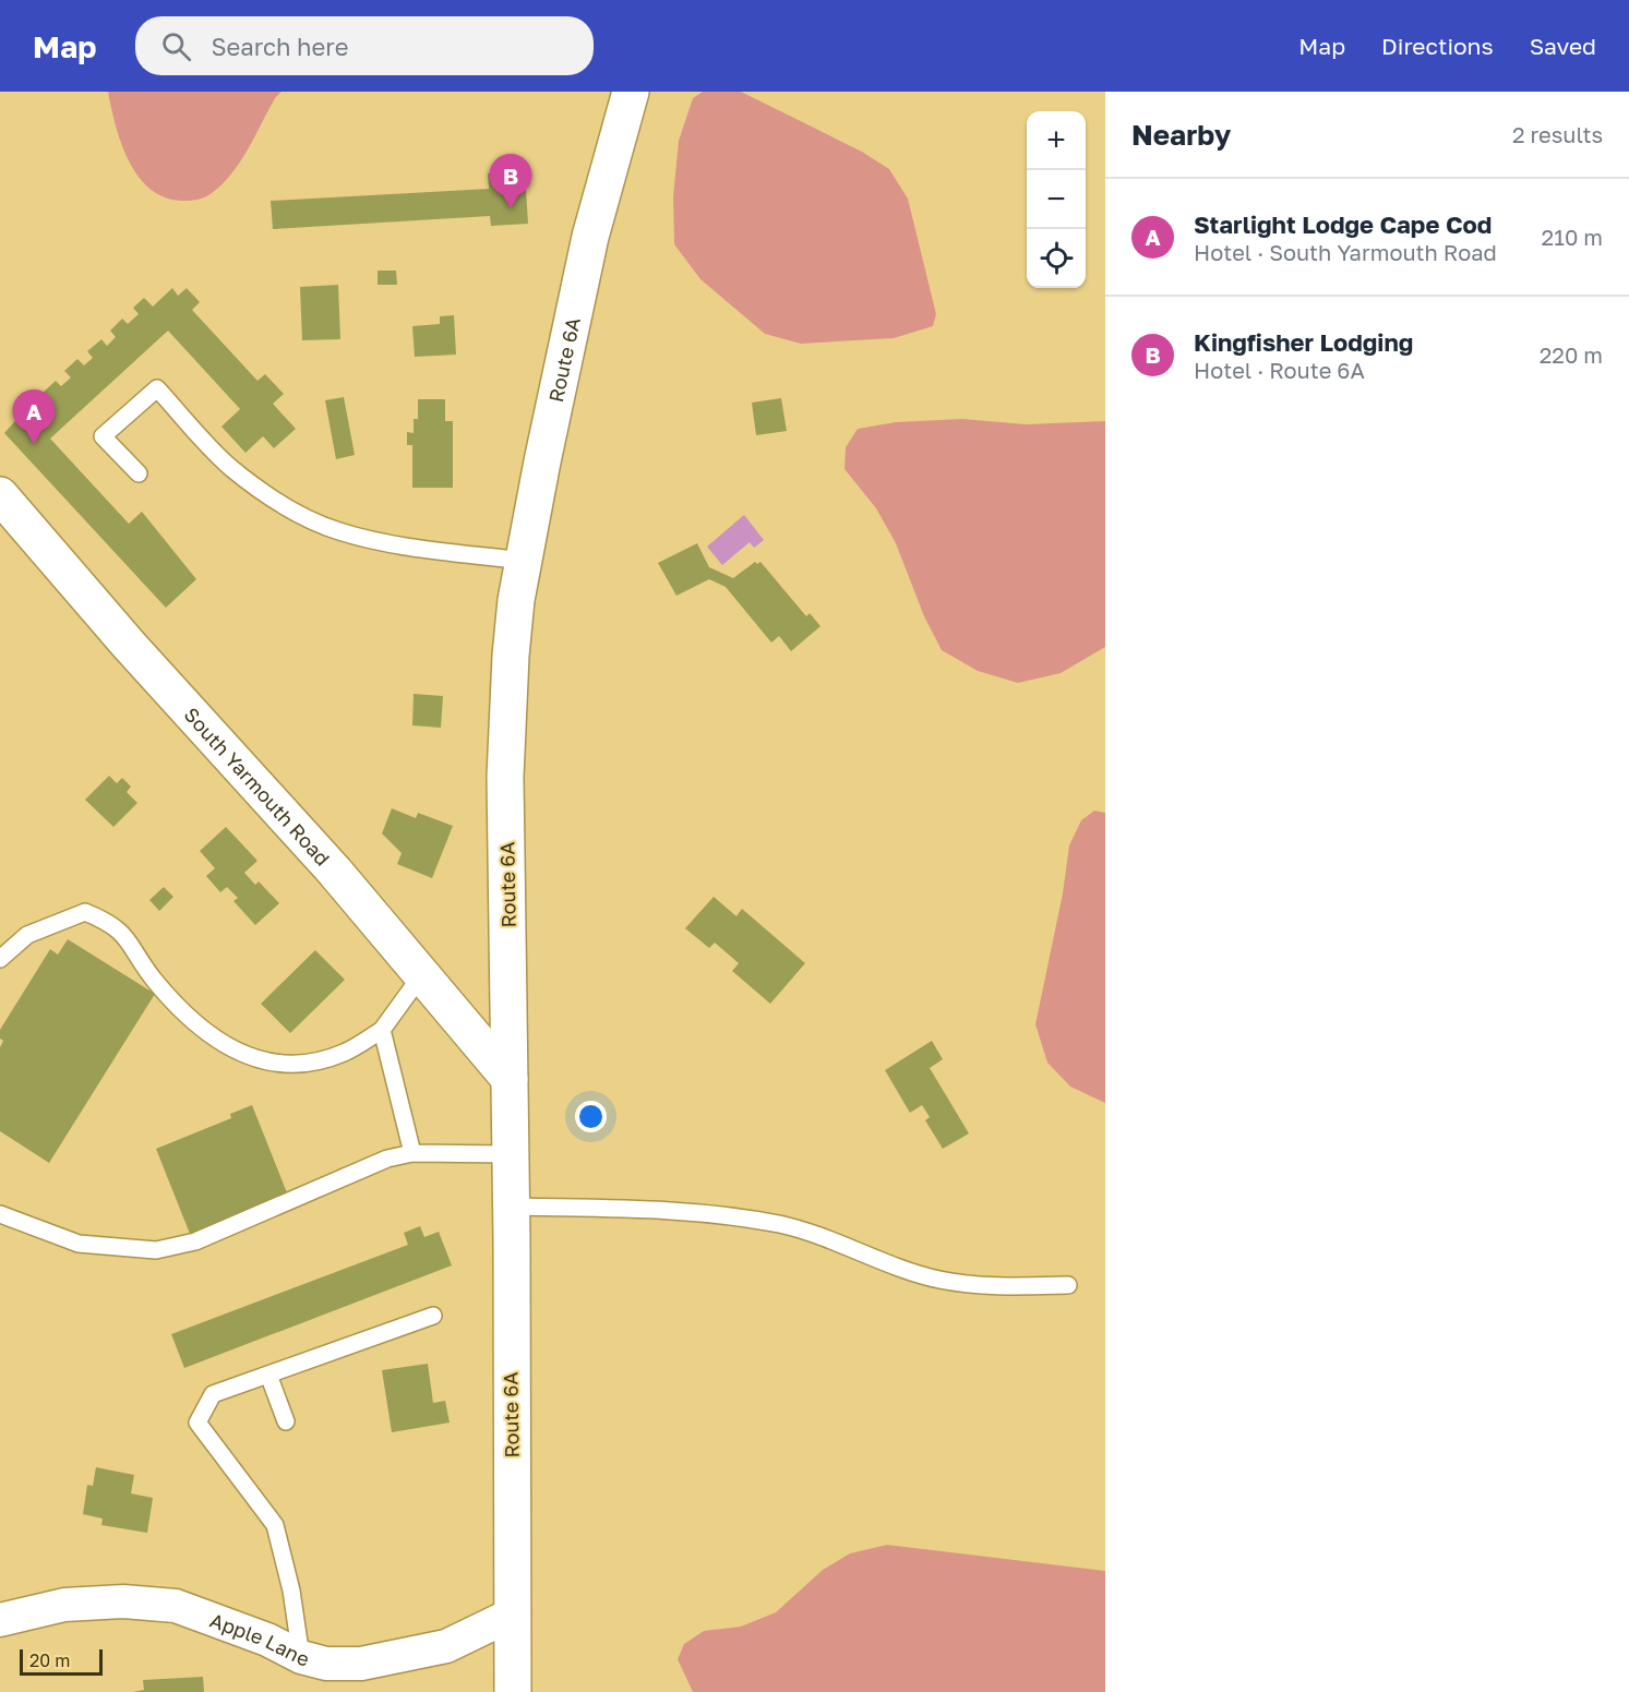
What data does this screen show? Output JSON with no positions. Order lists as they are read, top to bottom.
{
  "streets": {
    "main road": ["Route 6A", "South Yarmouth Road"],
    "street": ["Apple Lane"]
  },
  "crossings": [
    ["Route 6A", "South Yarmouth Road"],
    ["Route 6A", "Apple Lane"]
  ],
  "scale_bar": "20 m",
  "page": {
    "header": "Map",
    "search": "Search here",
    "nav": ["Map", "Directions", "Saved"],
    "heading": ["Nearby", "2 results"],
    "map_buttons": ["+", "−"],
    "pins": ["B", "A"],
    "list": [
      {
        "mark": "A",
        "name": "Starlight Lodge Cape Cod",
        "note": "Hotel · South Yarmouth Road",
        "value": "210 m"
      },
      {
        "mark": "B",
        "name": "Kingfisher Lodging",
        "note": "Hotel · Route 6A",
        "value": "220 m"
      }
    ],
    "scale": "20 m"
  }
}
